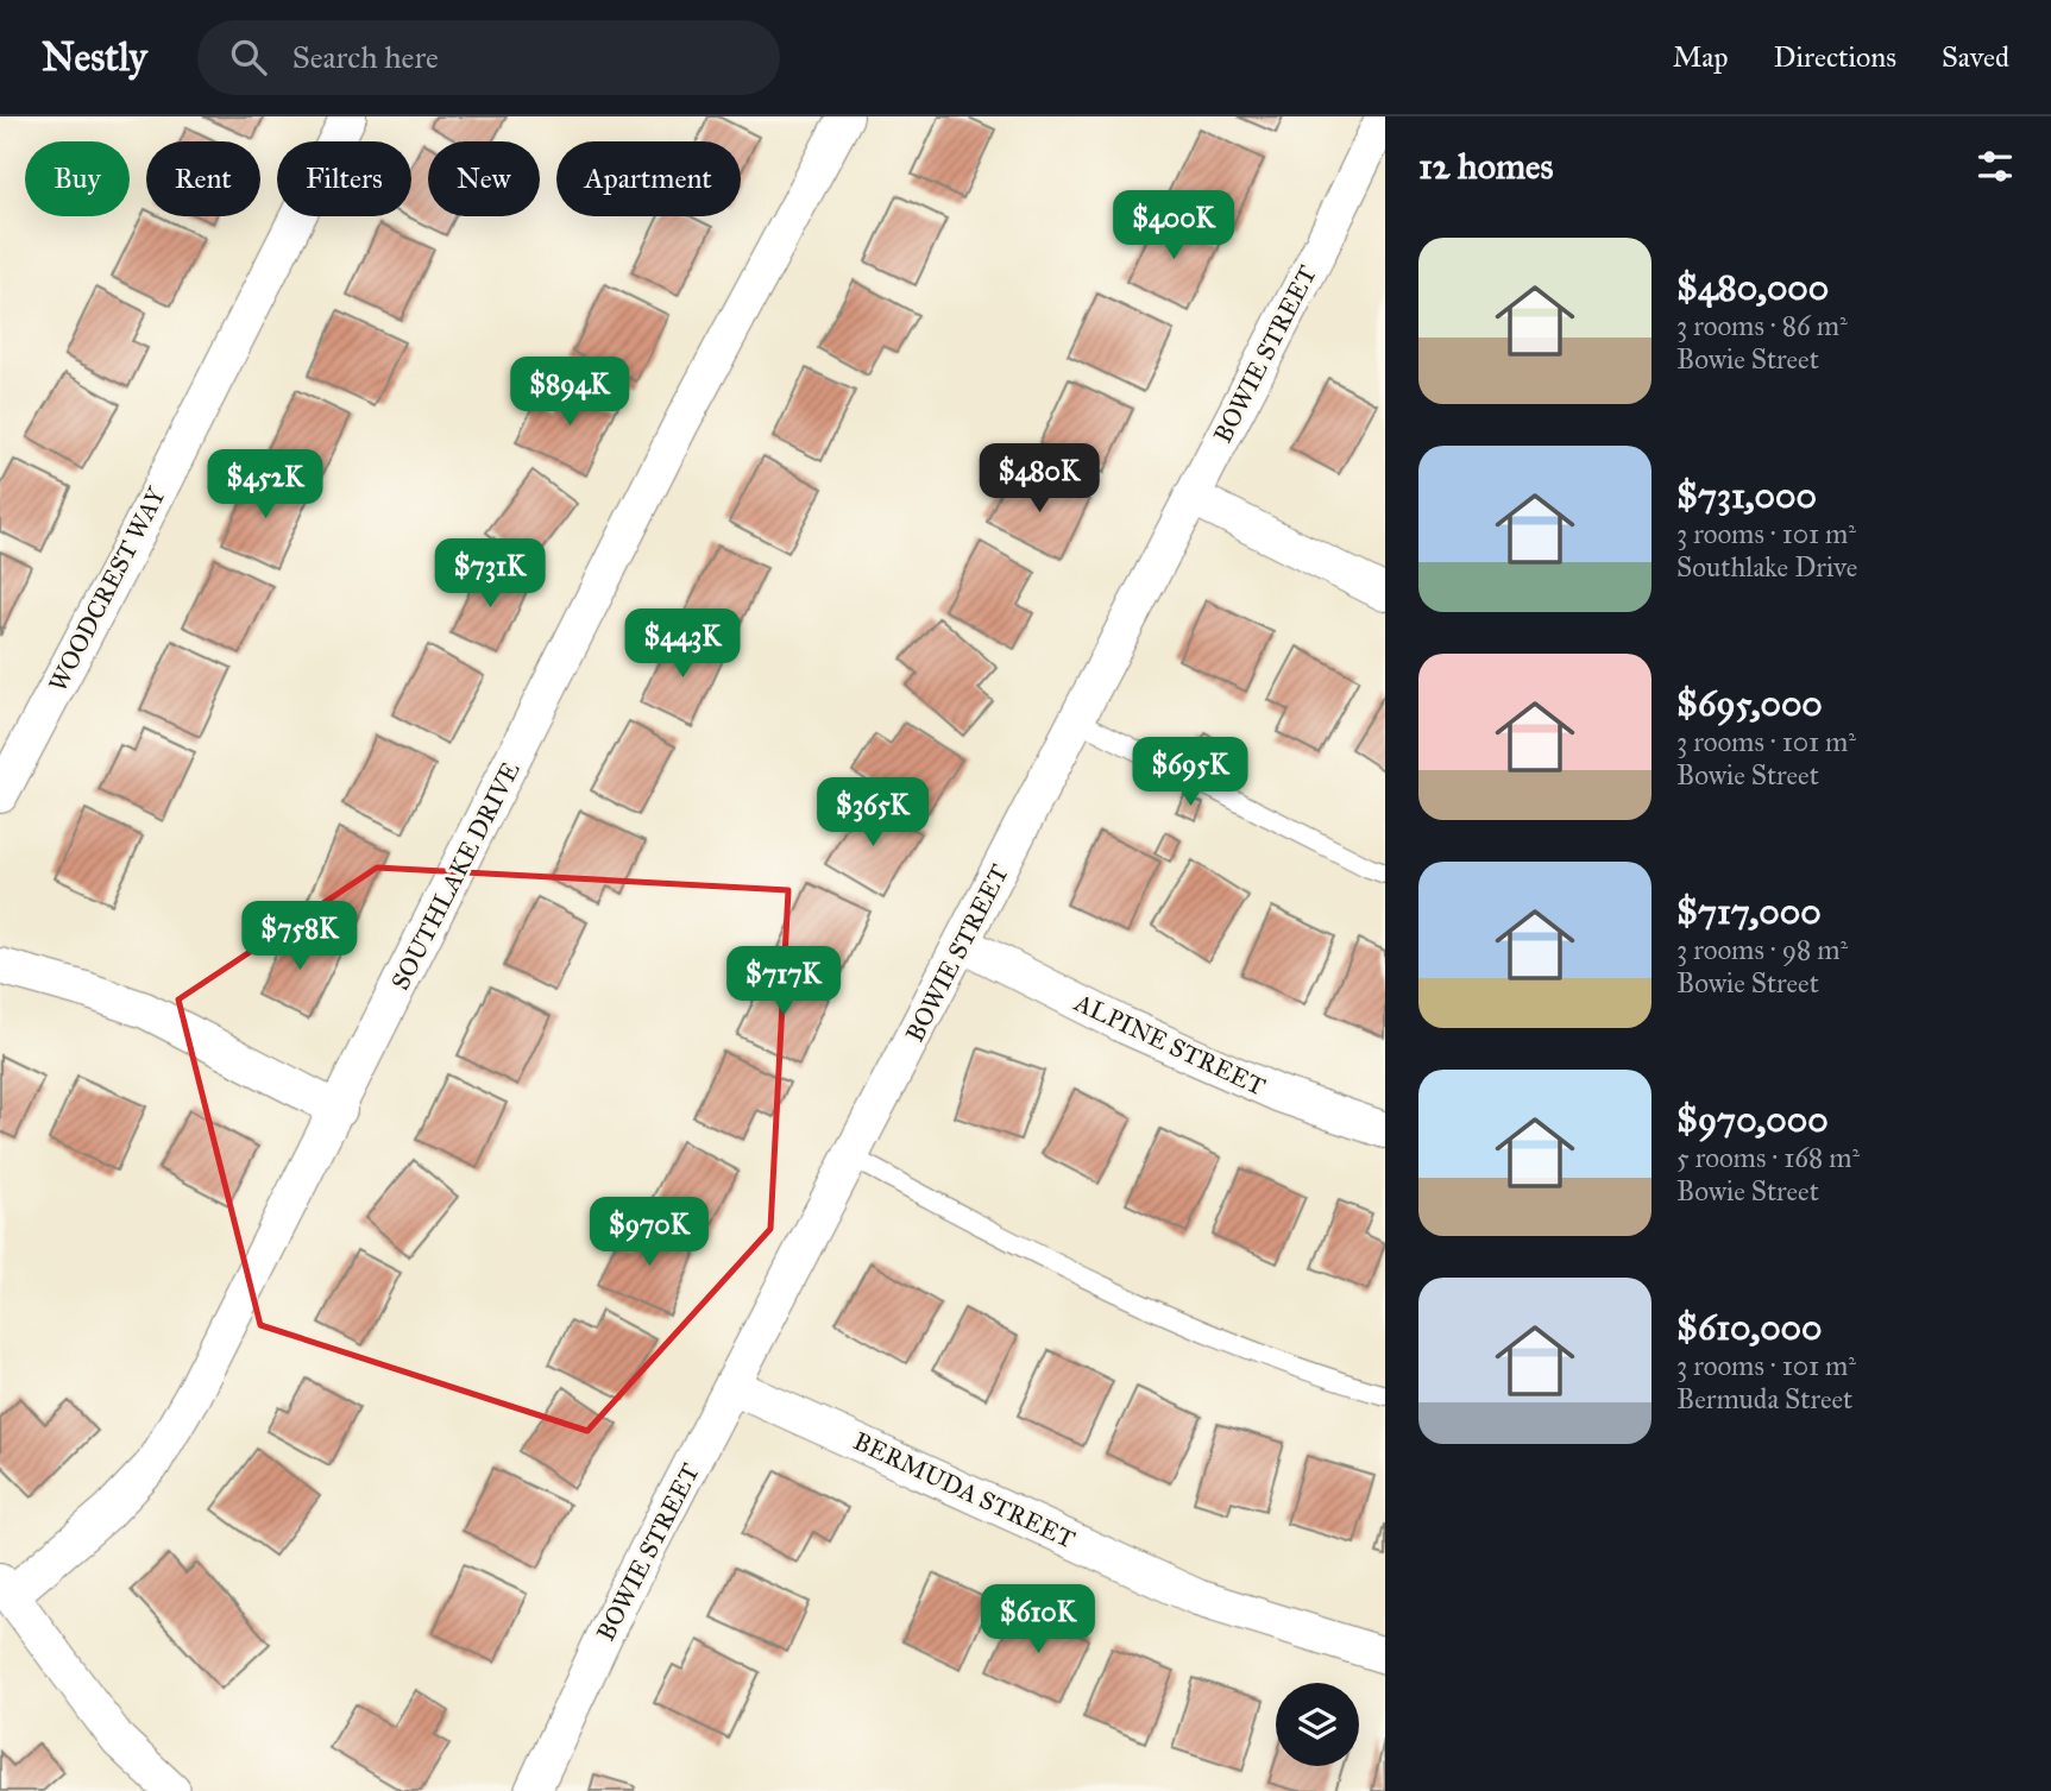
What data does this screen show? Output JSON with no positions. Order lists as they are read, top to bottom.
{
  "streets": {
    "street": [
      "BOWIE STREET",
      "WOODCREST WAY",
      "SOUTHLAKE DRIVE",
      "ALPINE STREET",
      "BERMUDA STREET"
    ]
  },
  "crossings": [
    ["BOWIE STREET", "ALPINE STREET"],
    ["BOWIE STREET", "BERMUDA STREET"]
  ],
  "page": {
    "header": "Nestly",
    "search": "Search here",
    "nav": ["Map", "Directions", "Saved"],
    "heading": "12 homes",
    "chip": [
      "Buy",
      "Rent",
      "Filters",
      "New",
      "Apartment"
    ],
    "price": [
      "$400K",
      "$894K",
      "$480K",
      "$452K",
      "$731K",
      "$443K",
      "$695K",
      "$365K",
      "$758K",
      "$717K",
      "$970K",
      "$610K"
    ],
    "list": [
      {
        "name": "$480,000",
        "note": "3 rooms · 86 m² · Bowie Street"
      },
      {
        "name": "$731,000",
        "note": "3 rooms · 101 m² · Southlake Drive"
      },
      {
        "name": "$695,000",
        "note": "3 rooms · 101 m² · Bowie Street"
      },
      {
        "name": "$717,000",
        "note": "3 rooms · 98 m² · Bowie Street"
      },
      {
        "name": "$970,000",
        "note": "5 rooms · 168 m² · Bowie Street"
      },
      {
        "name": "$610,000",
        "note": "3 rooms · 101 m² · Bermuda Street"
      }
    ]
  }
}
